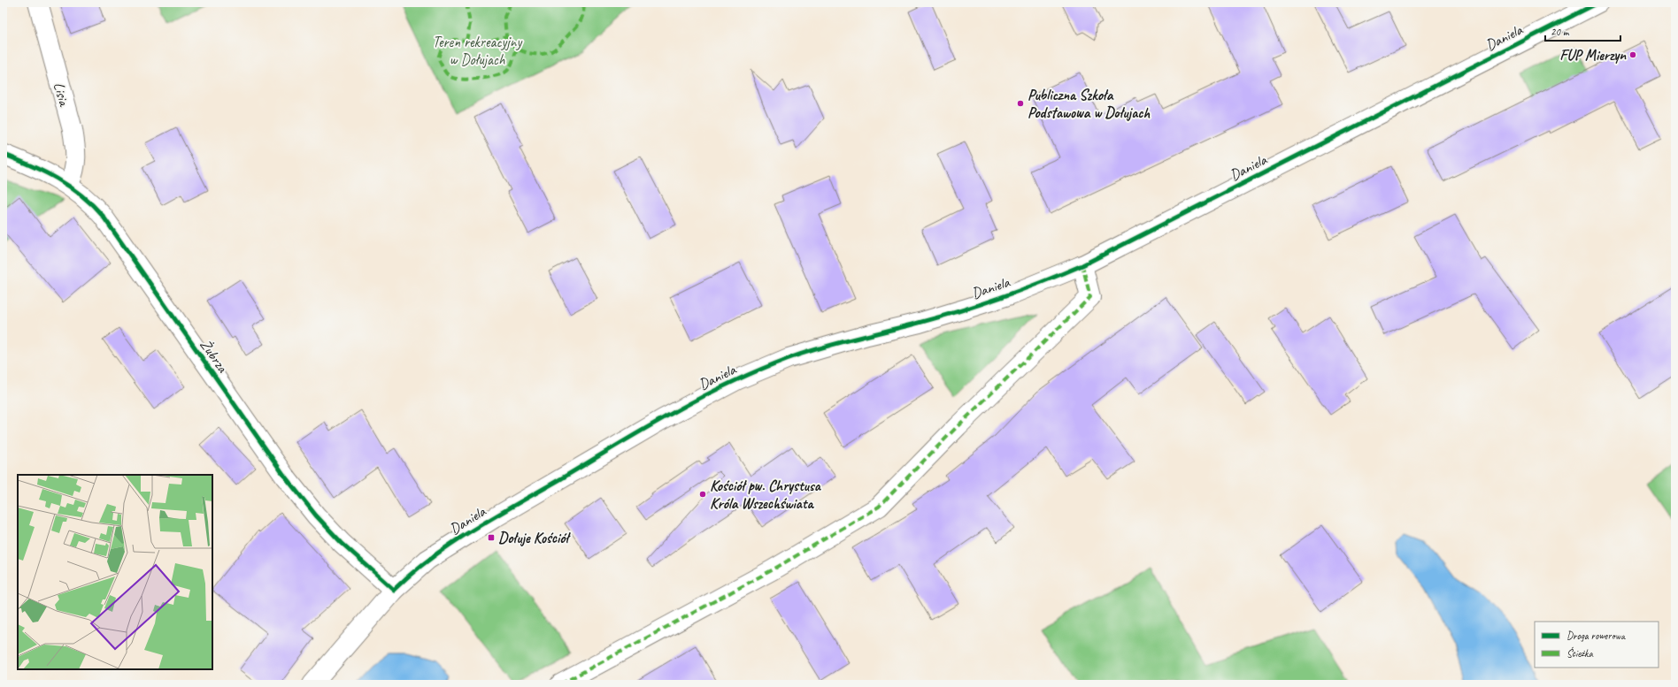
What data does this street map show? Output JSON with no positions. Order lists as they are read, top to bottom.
{
  "streets": {
    "street": ["Daniela", "Lisia", "Żubrza"]
  },
  "crossings": [
    ["Daniela", "Żubrza"],
    ["Lisia", "Żubrza"]
  ],
  "parks": ["Teren rekreacyjny w Dołujach"],
  "places": {
    "other": ["FUP Mierzyn", "Publiczna Szkoła Podstawowa w Dołujach", "Kościół pw. Chrystusa Króla Wszechświata"],
    "transit": ["Dołuje Kościół"]
  },
  "legend": ["Droga rowerowa", "Ścieżka"],
  "scale_bar": "20 m"
}
